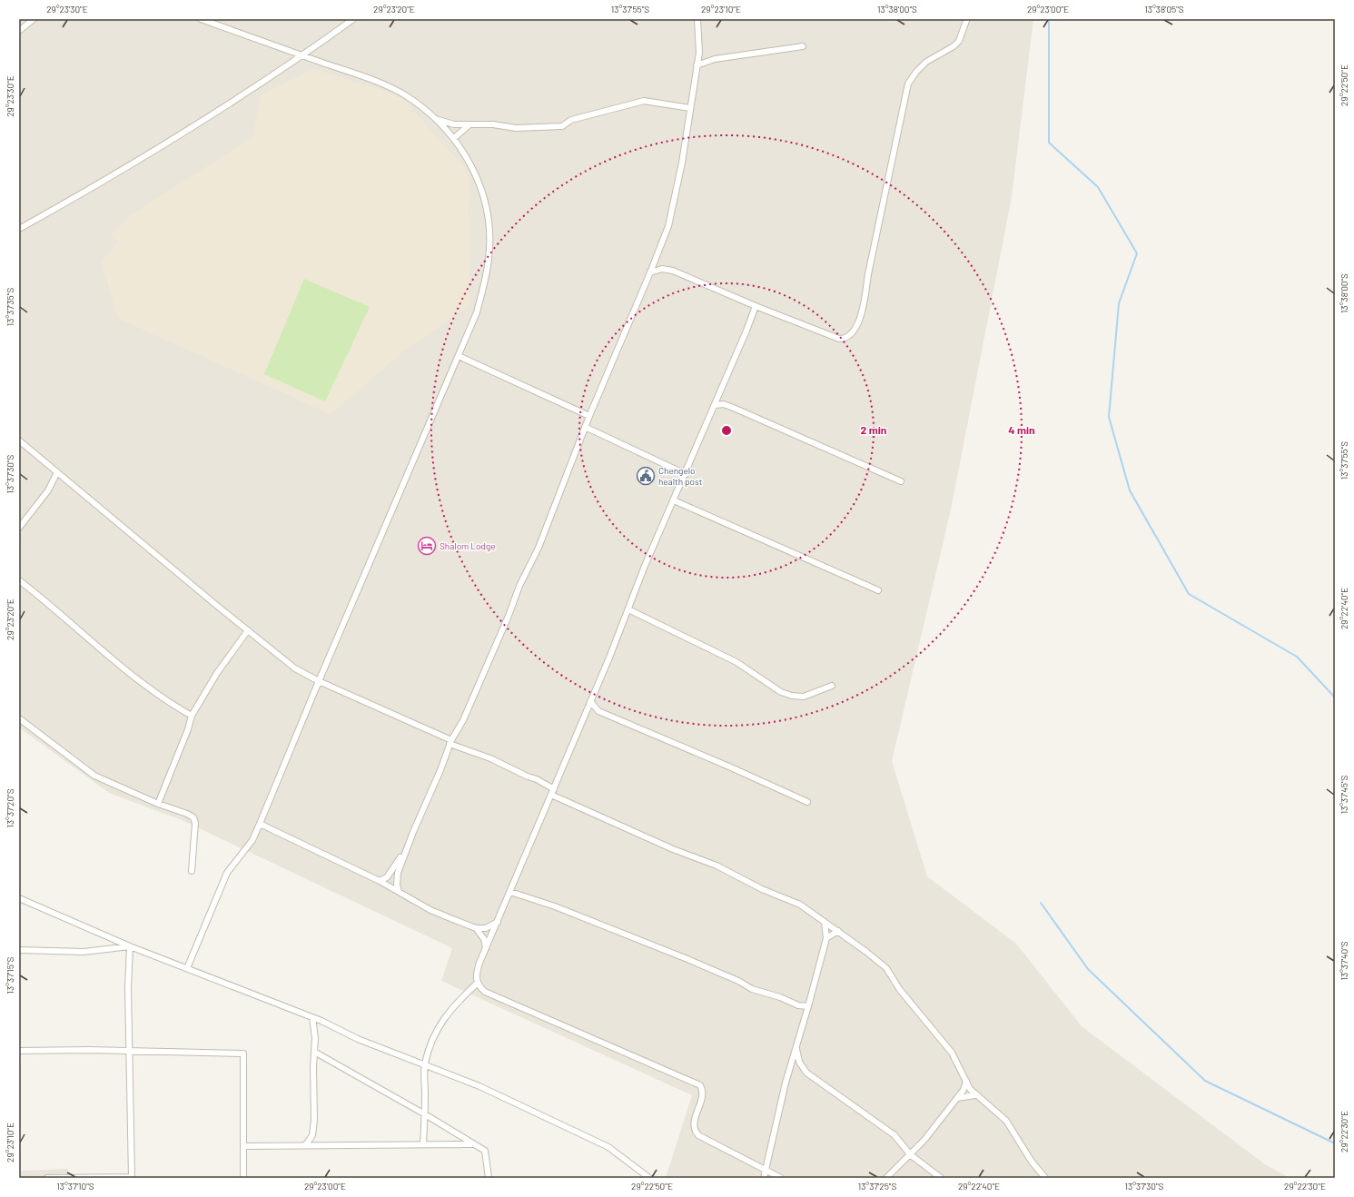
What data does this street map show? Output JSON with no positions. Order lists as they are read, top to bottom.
{
  "places": {
    "public building": ["Chengelo health post"],
    "hotel": ["Shalom Lodge"]
  },
  "coordinates": [
    "29°23'30\"E",
    "29°23'20\"E",
    "13°37'55\"S",
    "29°23'10\"E",
    "13°38'00\"S",
    "29°23'00\"E",
    "13°38'05\"S",
    "29°22'50\"E",
    "13°37'35\"S",
    "13°37'30\"S",
    "29°22'40\"E",
    "13°37'45\"S",
    "13°37'20\"S",
    "13°37'40\"S",
    "13°37'15\"S",
    "29°22'30\"E",
    "13°37'10\"S",
    "13°37'25\"S"
  ],
  "rings": ["2 min", "4 min"]
}
